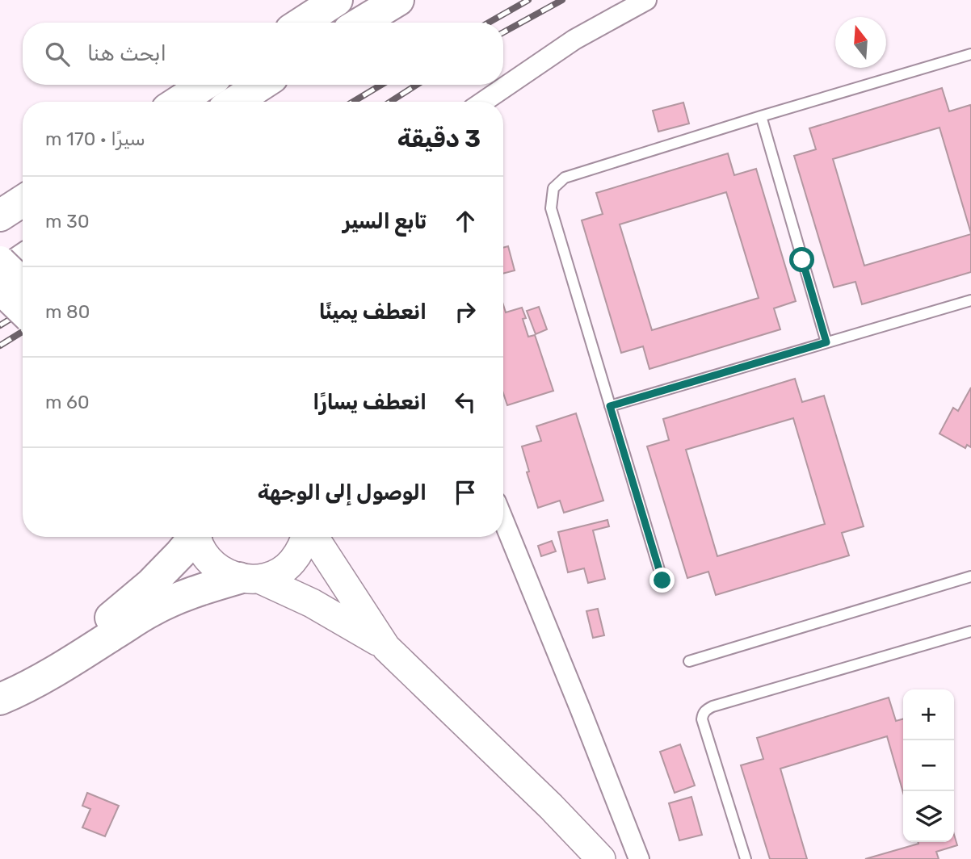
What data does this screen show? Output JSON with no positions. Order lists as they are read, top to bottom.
{
  "north": "top",
  "page": {
    "search": "ابحث هنا",
    "heading": ["3 دقيقة", "سيرًا · 170 m"],
    "list": [
      ["تابع السير", "30 m"],
      ["انعطف يمينًا", "80 m"],
      ["انعطف يسارًا", "60 m"],
      "الوصول إلى الوجهة"
    ],
    "map_buttons": ["+", "−"]
  }
}
